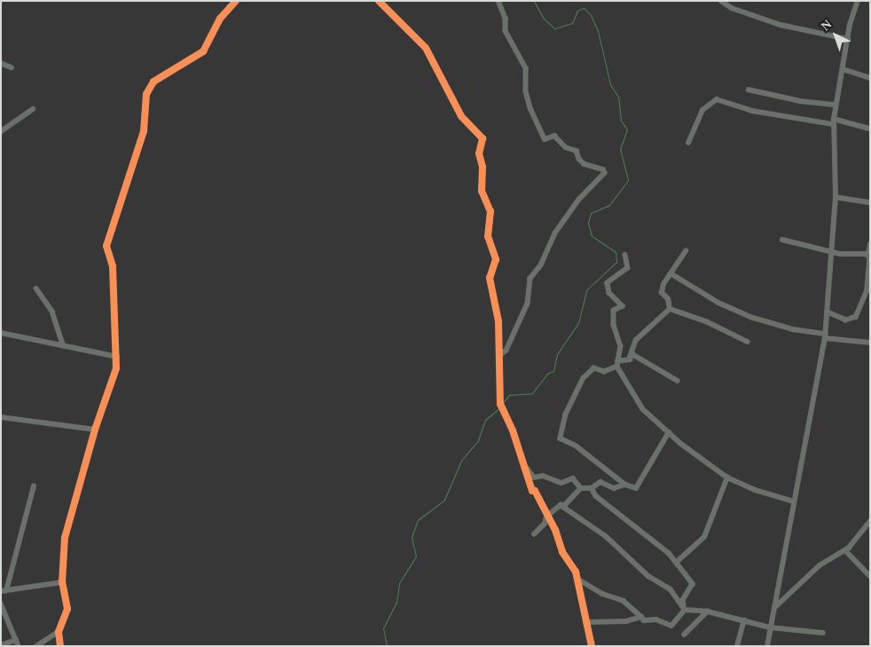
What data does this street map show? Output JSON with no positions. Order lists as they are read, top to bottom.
{
  "north": "top left"
}
